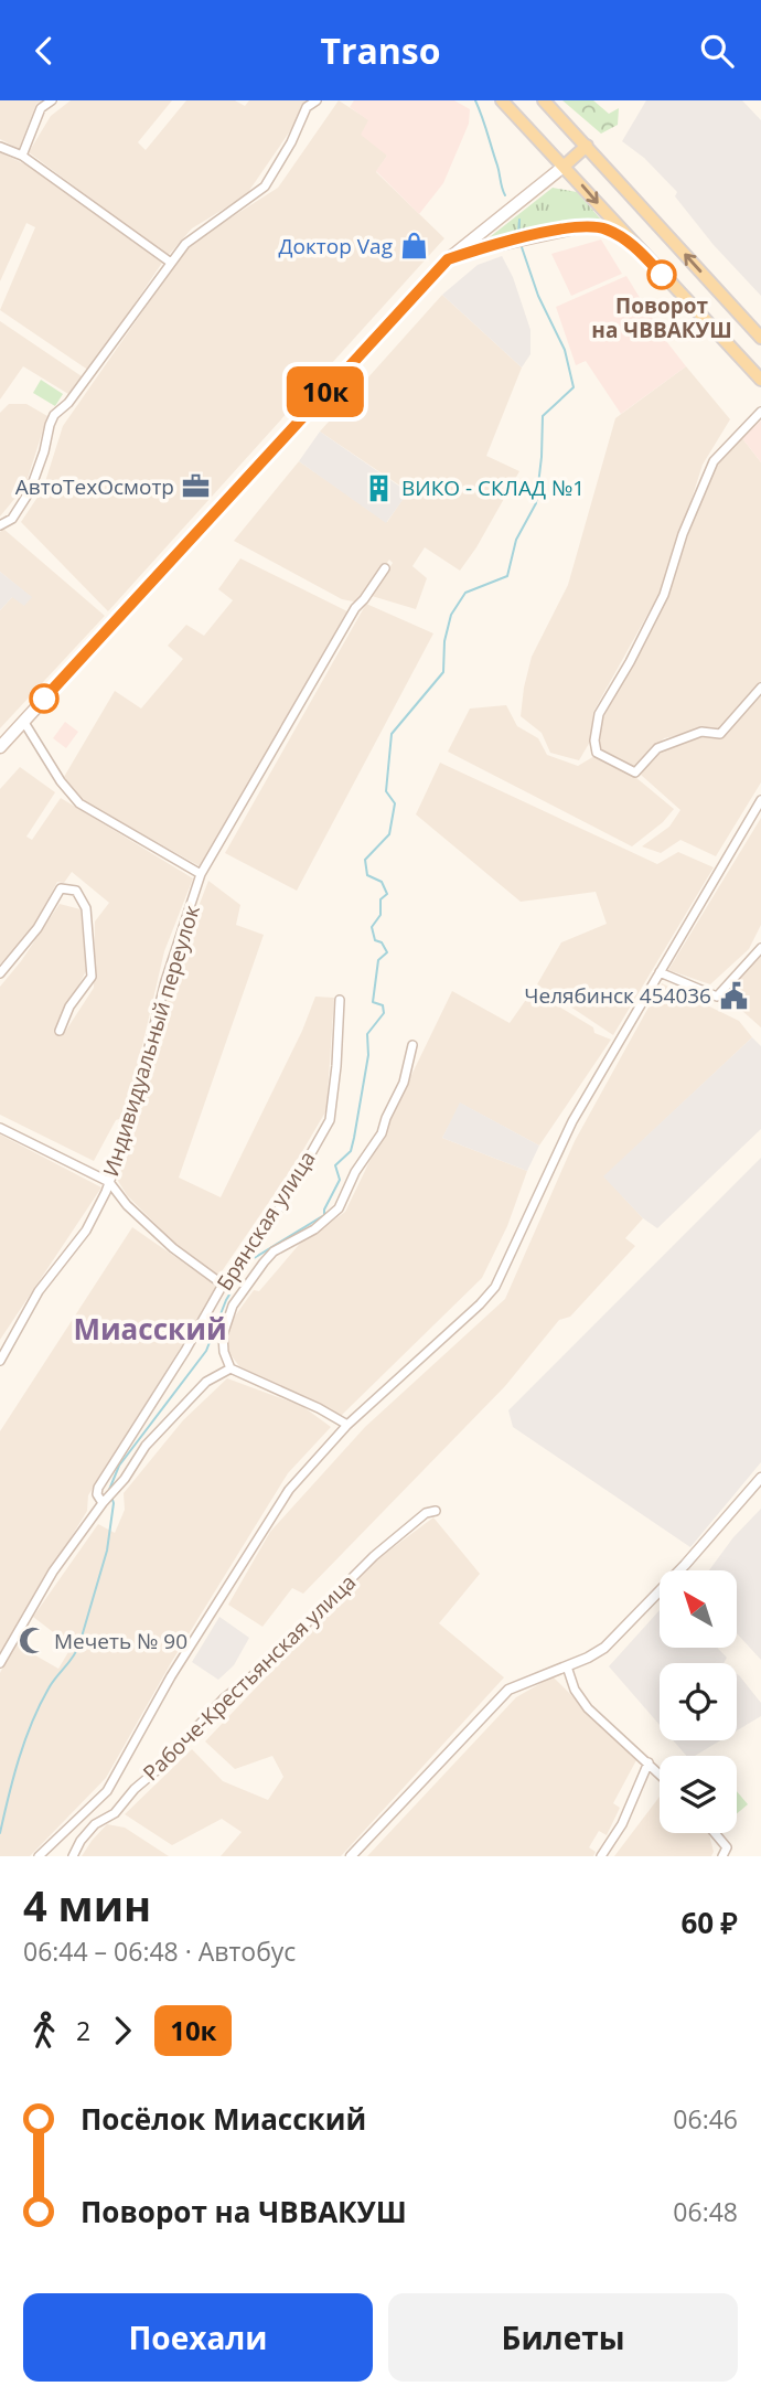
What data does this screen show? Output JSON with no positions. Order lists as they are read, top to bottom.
{
  "streets": {
    "street": ["Индивидуальный переулок", "Брянская улица", "Рабоче-Крестьянская улица"]
  },
  "districts": ["Миасский"],
  "places": {
    "shop": ["Доктор Vag"],
    "other": ["Поворот на ЧВВАКУШ"],
    "office": ["АвтоТехОсмотр"],
    "building": ["ВИКО - СКЛАД №1"],
    "public building": ["Челябинск 454036"],
    "mosque": ["Мечеть № 90"]
  },
  "lines": ["bus line 10к"],
  "north": "top left",
  "page": {
    "header": "Transo",
    "on_map": "10к",
    "heading": ["4 мин", "06:44 – 06:48 · Автобус", "60 ₽"],
    "legs": ["2", "10к"],
    "list": [
      {
        "name": "Посёлок Миасский",
        "value": "06:46"
      },
      {
        "name": "Поворот на ЧВВАКУШ",
        "value": "06:48"
      }
    ],
    "buttons": ["Поехали", "Билеты"]
  }
}
